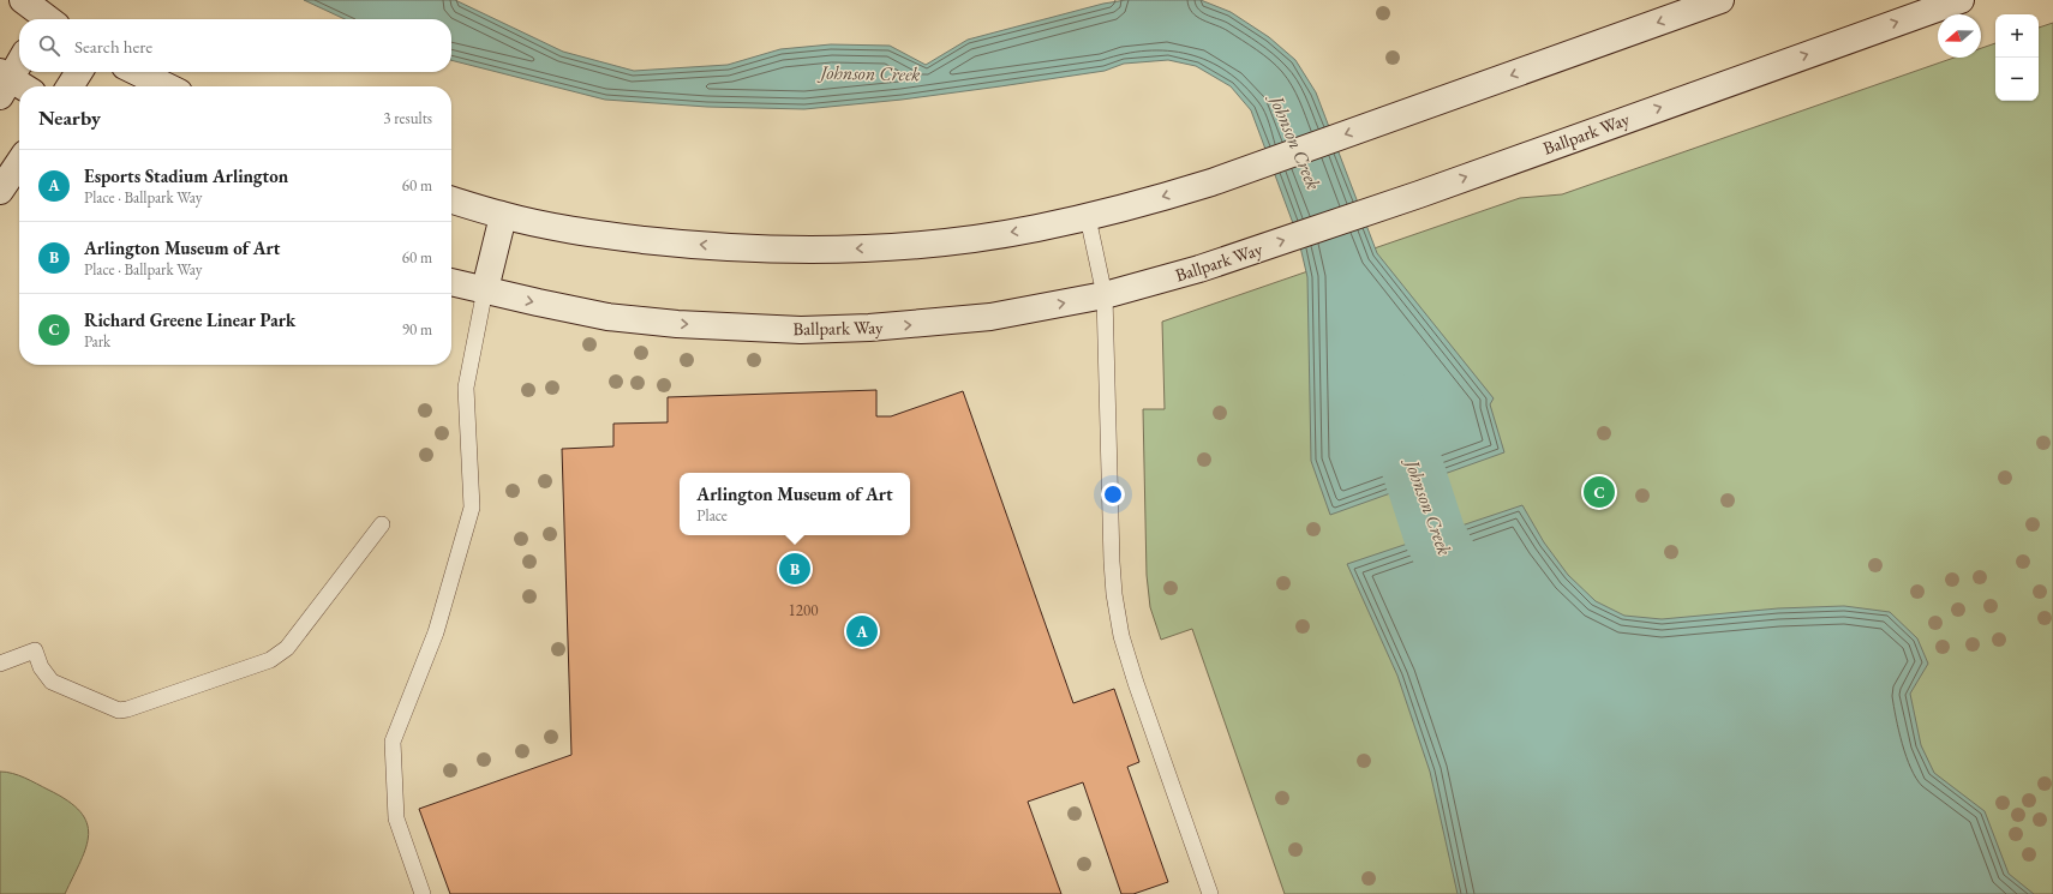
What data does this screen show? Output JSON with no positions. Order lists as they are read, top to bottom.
{
  "streets": {
    "main road": ["Ballpark Way"]
  },
  "water": ["Johnson Creek"],
  "house_numbers": ["1200"],
  "north": "left",
  "page": {
    "map_buttons": ["+", "−"],
    "search": "Search here",
    "heading": ["Nearby", "3 results"],
    "list": [
      {
        "mark": "A",
        "name": "Esports Stadium Arlington",
        "note": "Place · Ballpark Way",
        "value": "60 m"
      },
      {
        "mark": "B",
        "name": "Arlington Museum of Art",
        "note": "Place · Ballpark Way",
        "value": "60 m"
      },
      {
        "mark": "C",
        "name": "Richard Greene Linear Park",
        "note": "Park",
        "value": "90 m"
      }
    ],
    "popup": ["Arlington Museum of Art", "Place"],
    "pins": ["C", "B", "A"]
  }
}
